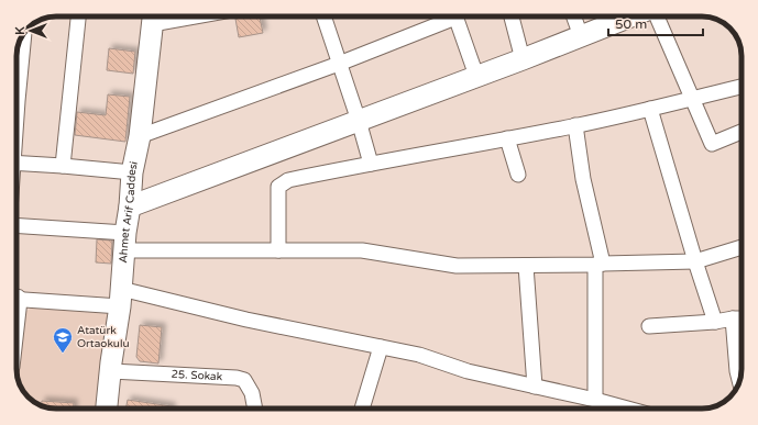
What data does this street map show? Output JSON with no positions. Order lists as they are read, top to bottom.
{
  "streets": {
    "street": ["Ahmet Arif Caddesi", "25. Sokak"]
  },
  "crossings": [
    ["Ahmet Arif Caddesi", "25. Sokak"]
  ],
  "places": {
    "school or university": ["Atatürk Ortaokulu"]
  },
  "scale_bar": "50 m",
  "north": "left"
}
